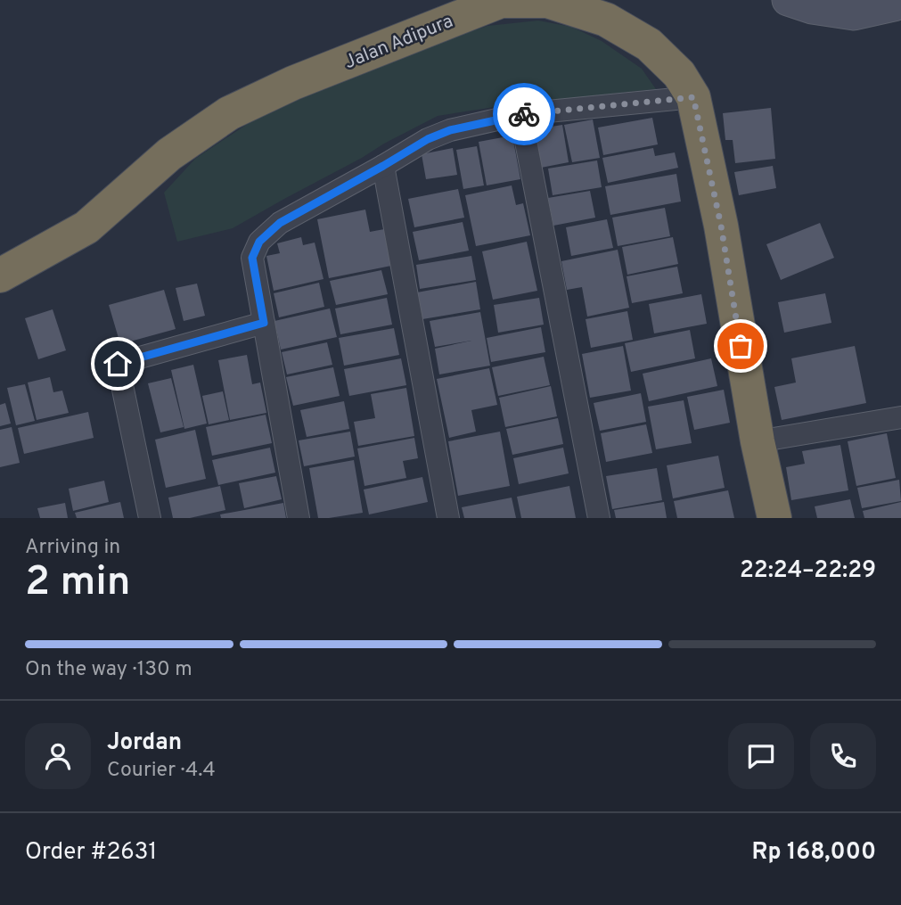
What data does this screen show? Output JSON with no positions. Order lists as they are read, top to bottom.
{
  "streets": {
    "highway": ["Jalan Adipura"]
  },
  "page": {
    "heading": ["2 min", "Arriving in", "22:24–22:29"],
    "panel": [
      "Jordan",
      "Courier · 4.4",
      "Order #2631",
      "Rp 168,000"
    ],
    "bar": "On the way · 130 m"
  }
}
